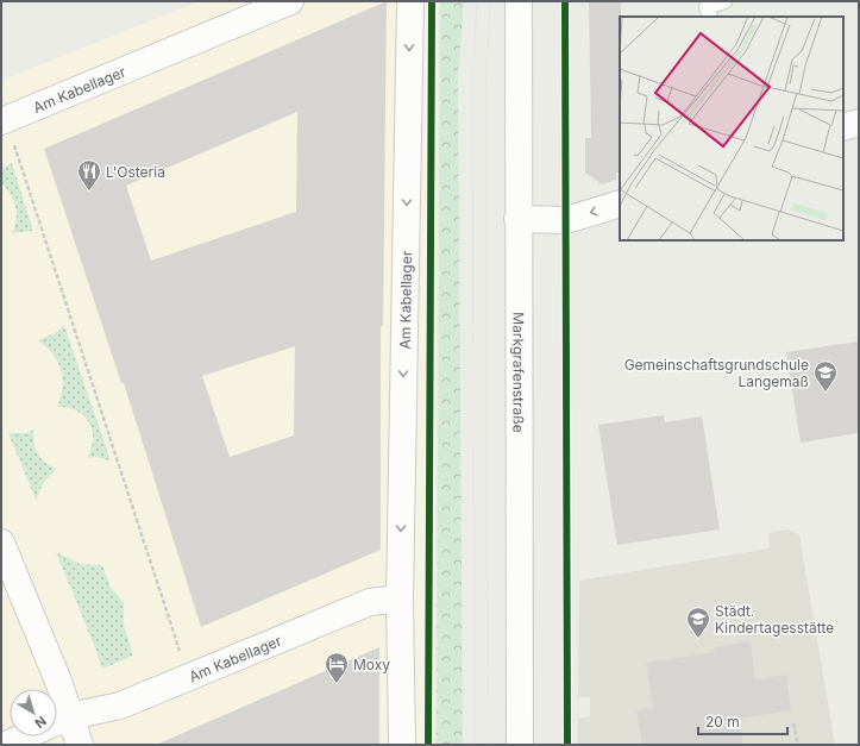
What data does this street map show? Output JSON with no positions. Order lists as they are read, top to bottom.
{
  "streets": {
    "street": ["Am Kabellager", "Markgrafenstraße"]
  },
  "one_way": ["Am Kabellager"],
  "places": {
    "restaurant": ["L'Osteria"],
    "school or university": ["Gemeinschaftsgrundschule Langemaß", "Städt. Kindertagesstätte"],
    "hotel": ["Moxy"]
  },
  "scale_bar": "20 m",
  "north": "bottom right"
}
